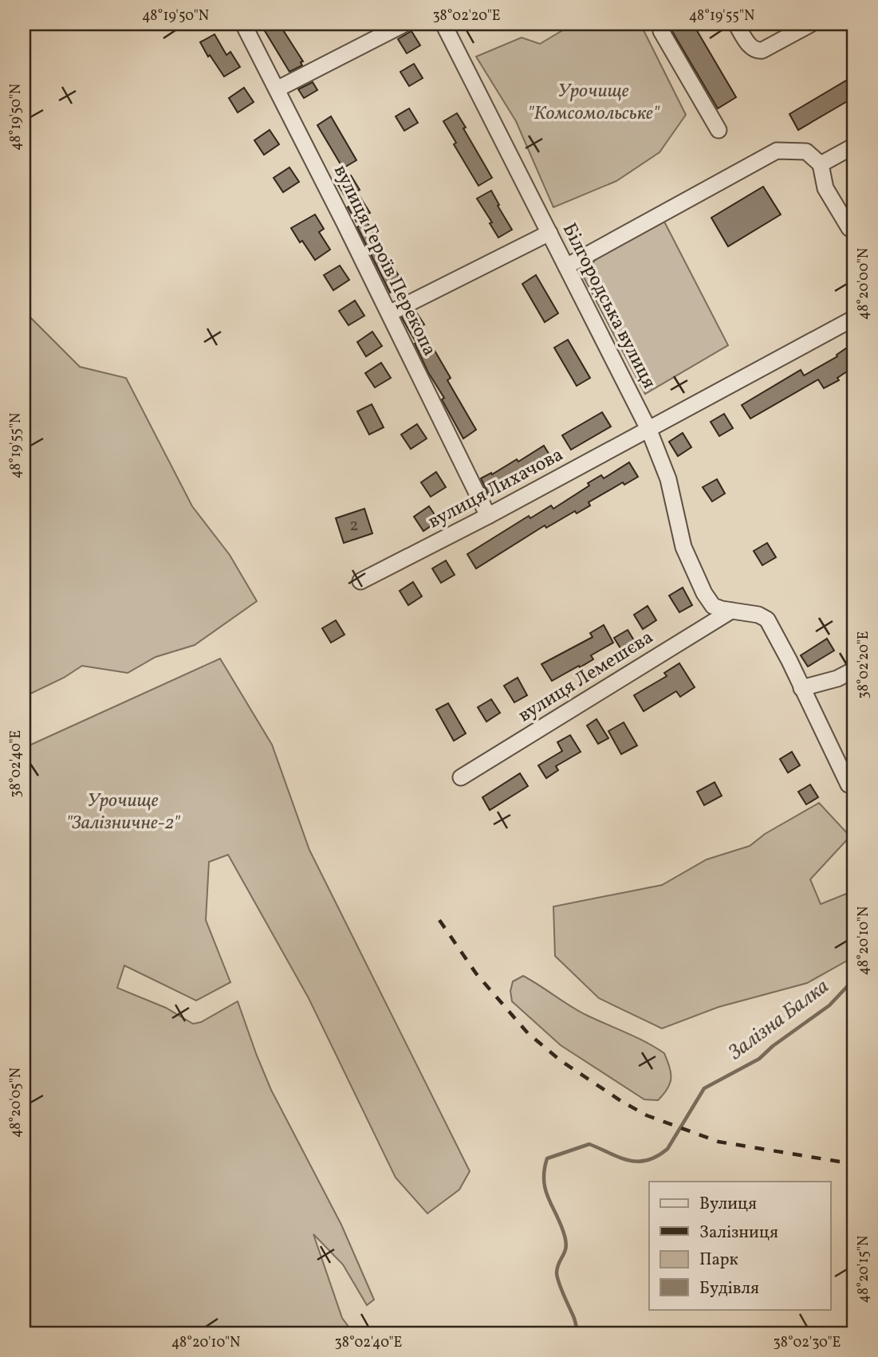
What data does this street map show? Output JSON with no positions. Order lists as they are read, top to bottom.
{
  "streets": {
    "street": [
      "вулиця Героїв Перекопа",
      "Білгородська вулиця",
      "вулиця Лихачова",
      "вулиця Лемешєва"
    ]
  },
  "crossings": [
    ["вулиця Героїв Перекопа", "вулиця Лихачова"],
    ["Білгородська вулиця", "вулиця Лихачова"],
    ["Білгородська вулиця", "вулиця Лемешєва"]
  ],
  "water": ["Залізна Балка"],
  "parks": ["Урочище \"Комсомольське\"", "Урочище \"Залізничне-2\""],
  "house_numbers": ["2"],
  "legend": [
    "Вулиця",
    "Залізниця",
    "Парк",
    "Будівля"
  ],
  "coordinates": [
    "48°19'50\"N",
    "38°02'20\"E",
    "48°19'55\"N",
    "48°20'00\"N",
    "38°02'40\"E",
    "48°20'10\"N",
    "48°20'05\"N",
    "48°20'15\"N",
    "38°02'30\"E"
  ]
}
